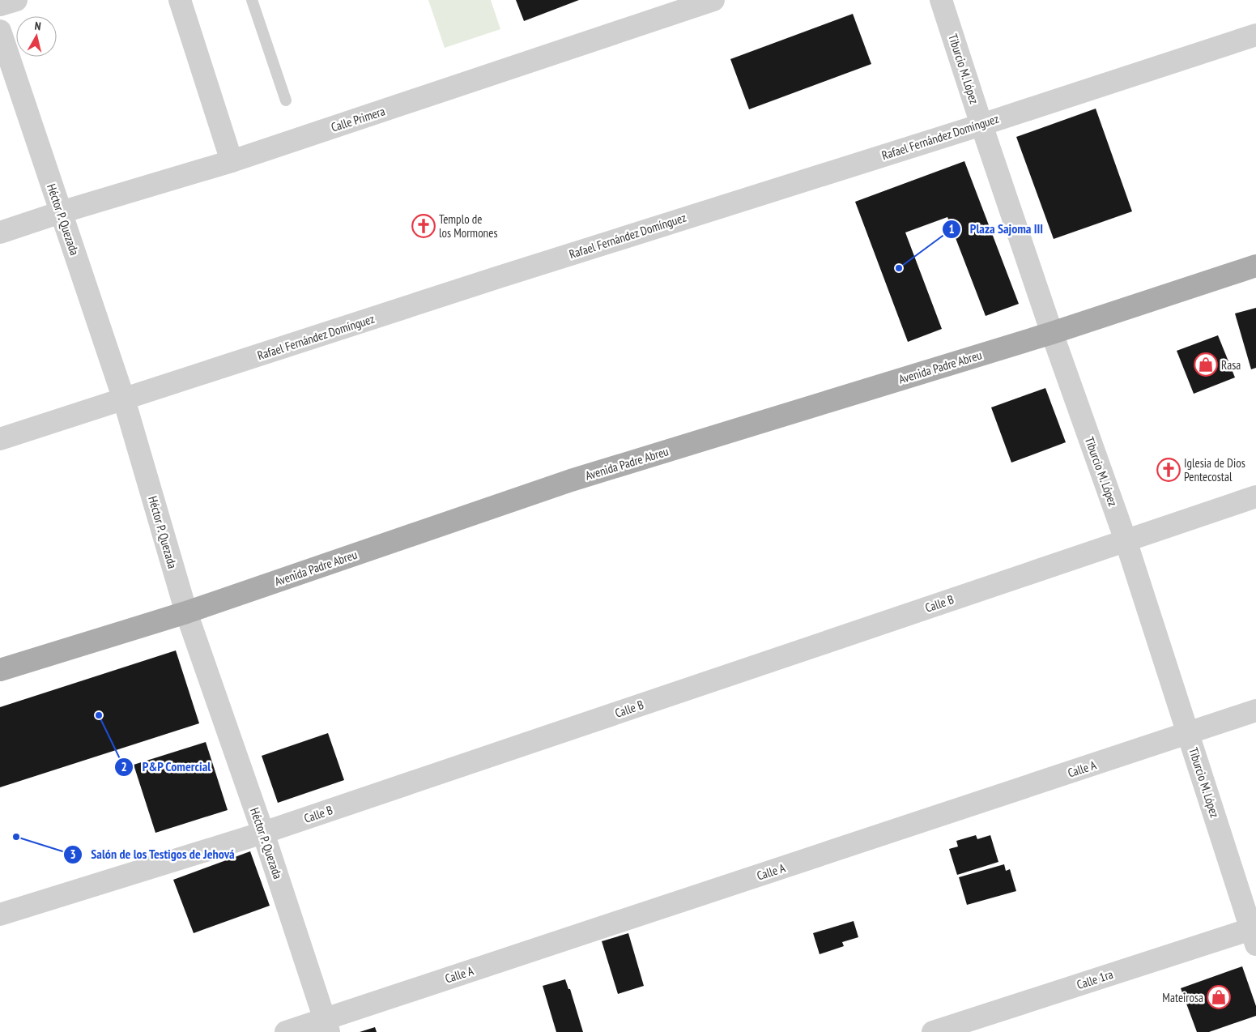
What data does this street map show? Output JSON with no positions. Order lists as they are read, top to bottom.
{
  "streets": {
    "main road": ["Avenida Padre Abreu"],
    "street": [
      "Tiburcio M. López",
      "Calle Primera",
      "Rafael Fernández Domínguez",
      "Héctor P. Quezada",
      "Calle B",
      "Calle A",
      "Calle 1ra"
    ]
  },
  "crossings": [
    ["Tiburcio M. López", "Rafael Fernández Domínguez"],
    ["Tiburcio M. López", "Avenida Padre Abreu"],
    ["Tiburcio M. López", "Calle B"],
    ["Tiburcio M. López", "Calle A"],
    ["Tiburcio M. López", "Calle 1ra"],
    ["Calle Primera", "Héctor P. Quezada"],
    ["Rafael Fernández Domínguez", "Héctor P. Quezada"],
    ["Héctor P. Quezada", "Avenida Padre Abreu"],
    ["Héctor P. Quezada", "Calle B"],
    ["Héctor P. Quezada", "Calle A"]
  ],
  "places": {
    "church": ["Templo de los Mormones", "Iglesia de Dios Pentecostal"],
    "other": ["Plaza Sajoma III", "P&P Comercial", "Salón de los Testigos de Jehová"],
    "shop": ["Rasa", "Mateirosa"]
  },
  "north": "top"
}
